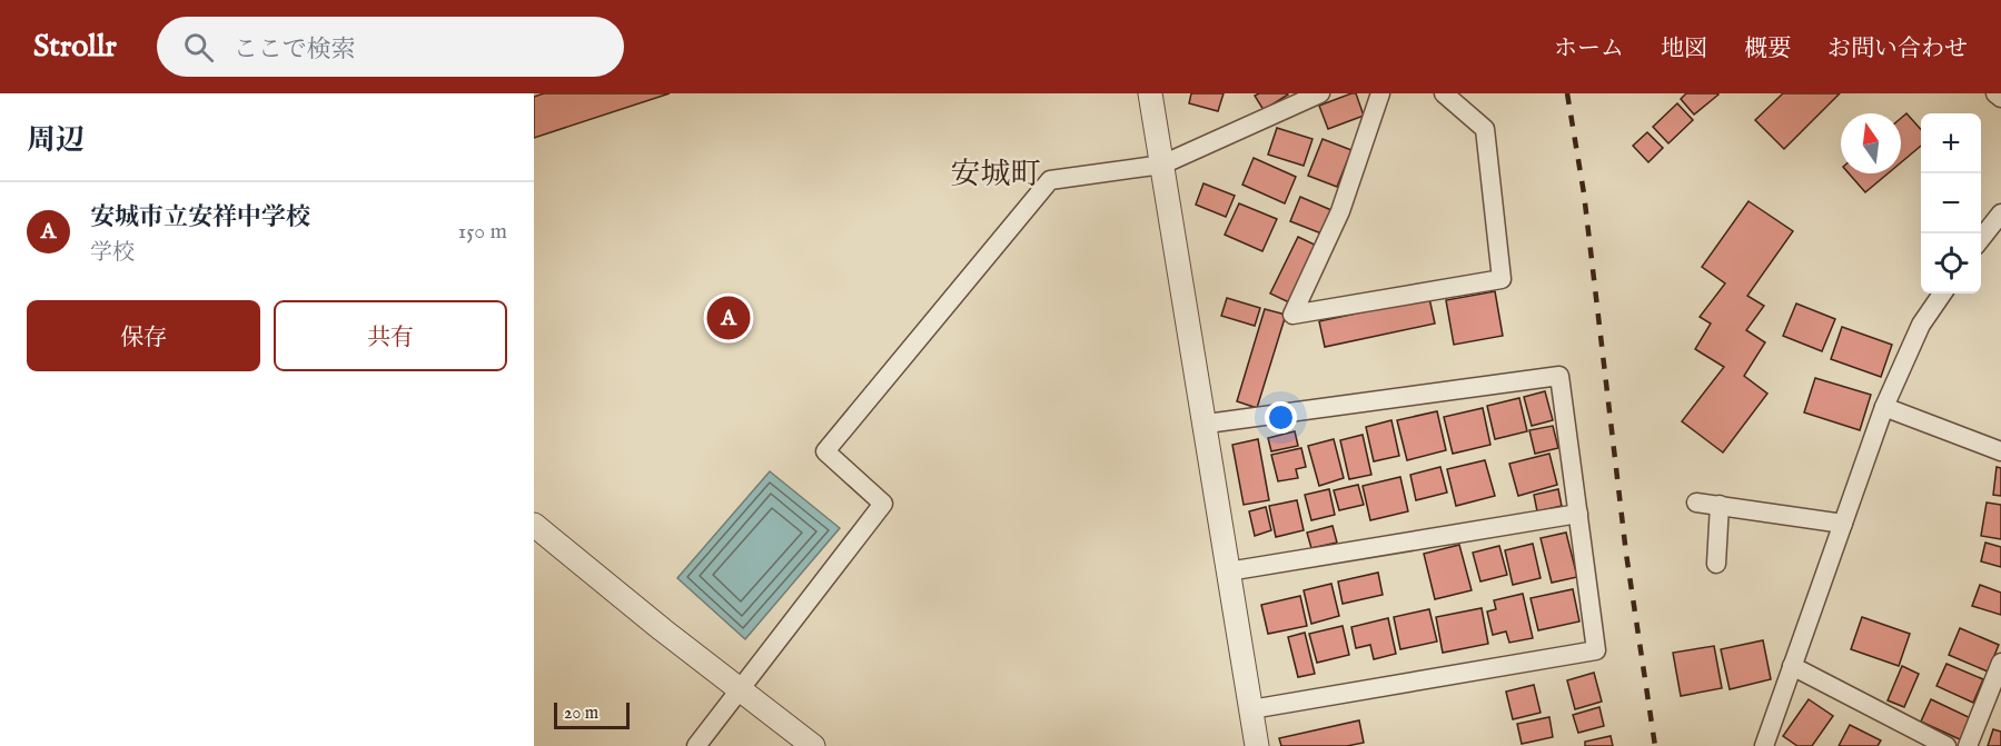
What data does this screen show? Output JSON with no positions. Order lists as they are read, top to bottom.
{
  "districts": ["安城町"],
  "scale_bar": "20 m",
  "north": "top",
  "page": {
    "header": "Strollr",
    "search": "ここで検索",
    "nav": [
      "ホーム",
      "地図",
      "概要",
      "お問い合わせ"
    ],
    "heading": "周辺",
    "map_buttons": ["+", "−"],
    "list": [
      {
        "mark": "A",
        "name": "安城市立安祥中学校",
        "note": "学校",
        "value": "150 m"
      }
    ],
    "buttons": ["保存", "共有"],
    "pins": "A",
    "scale": "20 m"
  }
}
